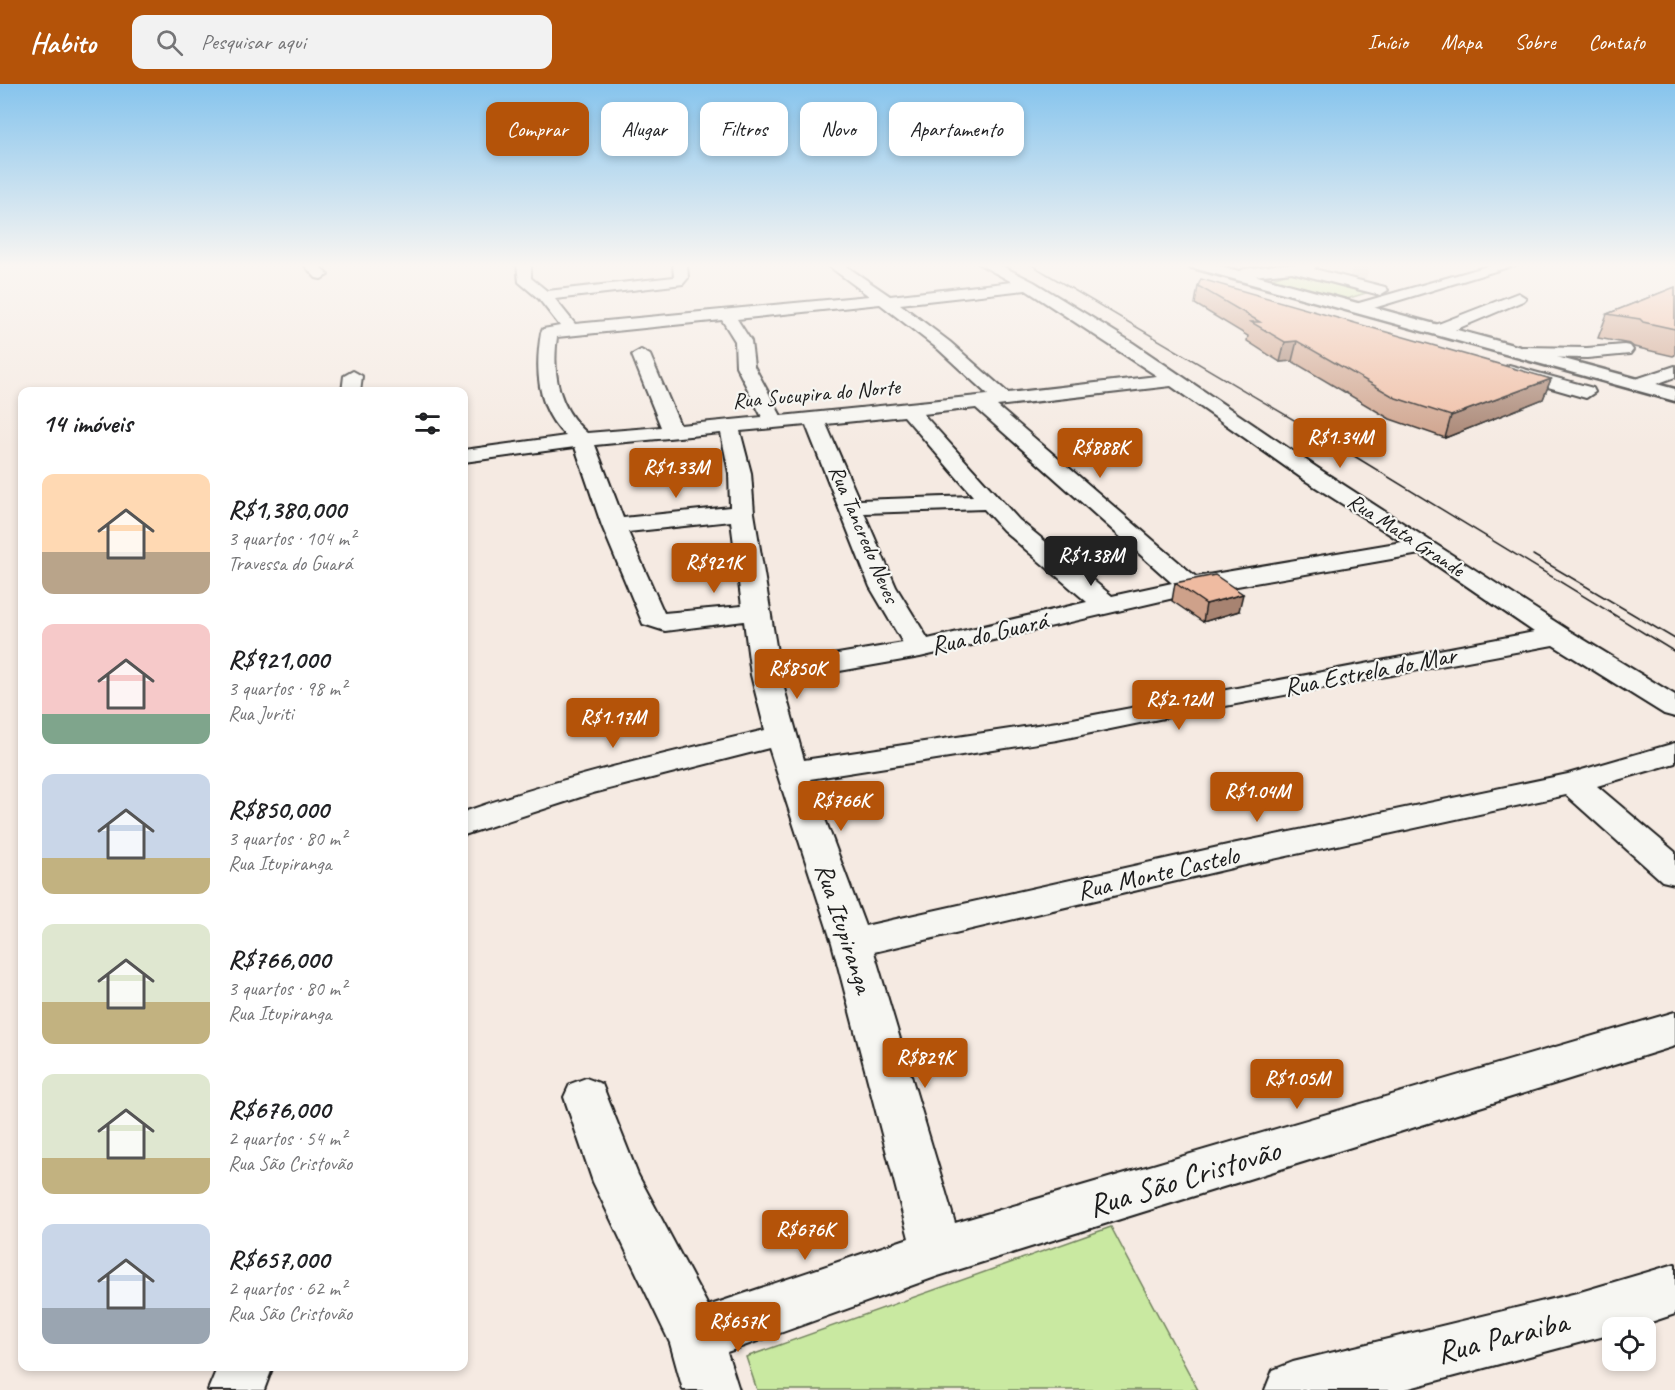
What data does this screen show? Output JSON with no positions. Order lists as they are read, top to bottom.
{
  "streets": {
    "street": [
      "Rua Sucupira do Norte",
      "Rua Tancredo Neves",
      "Rua Mata Grande",
      "Rua do Guará",
      "Rua Estrela do Mar",
      "Rua Monte Castelo",
      "Rua Itupiranga",
      "Rua São Cristovão",
      "Rua Paraiba"
    ]
  },
  "crossings": [
    ["Rua Sucupira do Norte", "Rua Tancredo Neves"],
    ["Rua Sucupira do Norte", "Rua Mata Grande"],
    ["Rua Sucupira do Norte", "Rua Itupiranga"],
    ["Rua Tancredo Neves", "Rua do Guará"],
    ["Rua Mata Grande", "Rua do Guará"],
    ["Rua Mata Grande", "Rua Estrela do Mar"],
    ["Rua do Guará", "Rua Itupiranga"],
    ["Rua Estrela do Mar", "Rua Itupiranga"],
    ["Rua Monte Castelo", "Rua Itupiranga"],
    ["Rua Itupiranga", "Rua São Cristovão"]
  ],
  "page": {
    "header": "Habito",
    "search": "Pesquisar aqui",
    "nav": [
      "Início",
      "Mapa",
      "Sobre",
      "Contato"
    ],
    "chip": [
      "Comprar",
      "Alugar",
      "Filtros",
      "Novo",
      "Apartamento"
    ],
    "heading": "14 imóveis",
    "price": [
      "R$1.34M",
      "R$888K",
      "R$1.33M",
      "R$1.38M",
      "R$921K",
      "R$850K",
      "R$2.12M",
      "R$1.17M",
      "R$1.04M",
      "R$766K",
      "R$829K",
      "R$1.05M",
      "R$676K",
      "R$657K"
    ],
    "list": [
      {
        "name": "R$1,380,000",
        "note": "3 quartos · 104 m² · Travessa do Guará"
      },
      {
        "name": "R$921,000",
        "note": "3 quartos · 98 m² · Rua Juriti"
      },
      {
        "name": "R$850,000",
        "note": "3 quartos · 80 m² · Rua Itupiranga"
      },
      {
        "name": "R$766,000",
        "note": "3 quartos · 80 m² · Rua Itupiranga"
      },
      {
        "name": "R$676,000",
        "note": "2 quartos · 54 m² · Rua São Cristovão"
      },
      {
        "name": "R$657,000",
        "note": "2 quartos · 62 m² · Rua São Cristovão"
      }
    ]
  }
}
